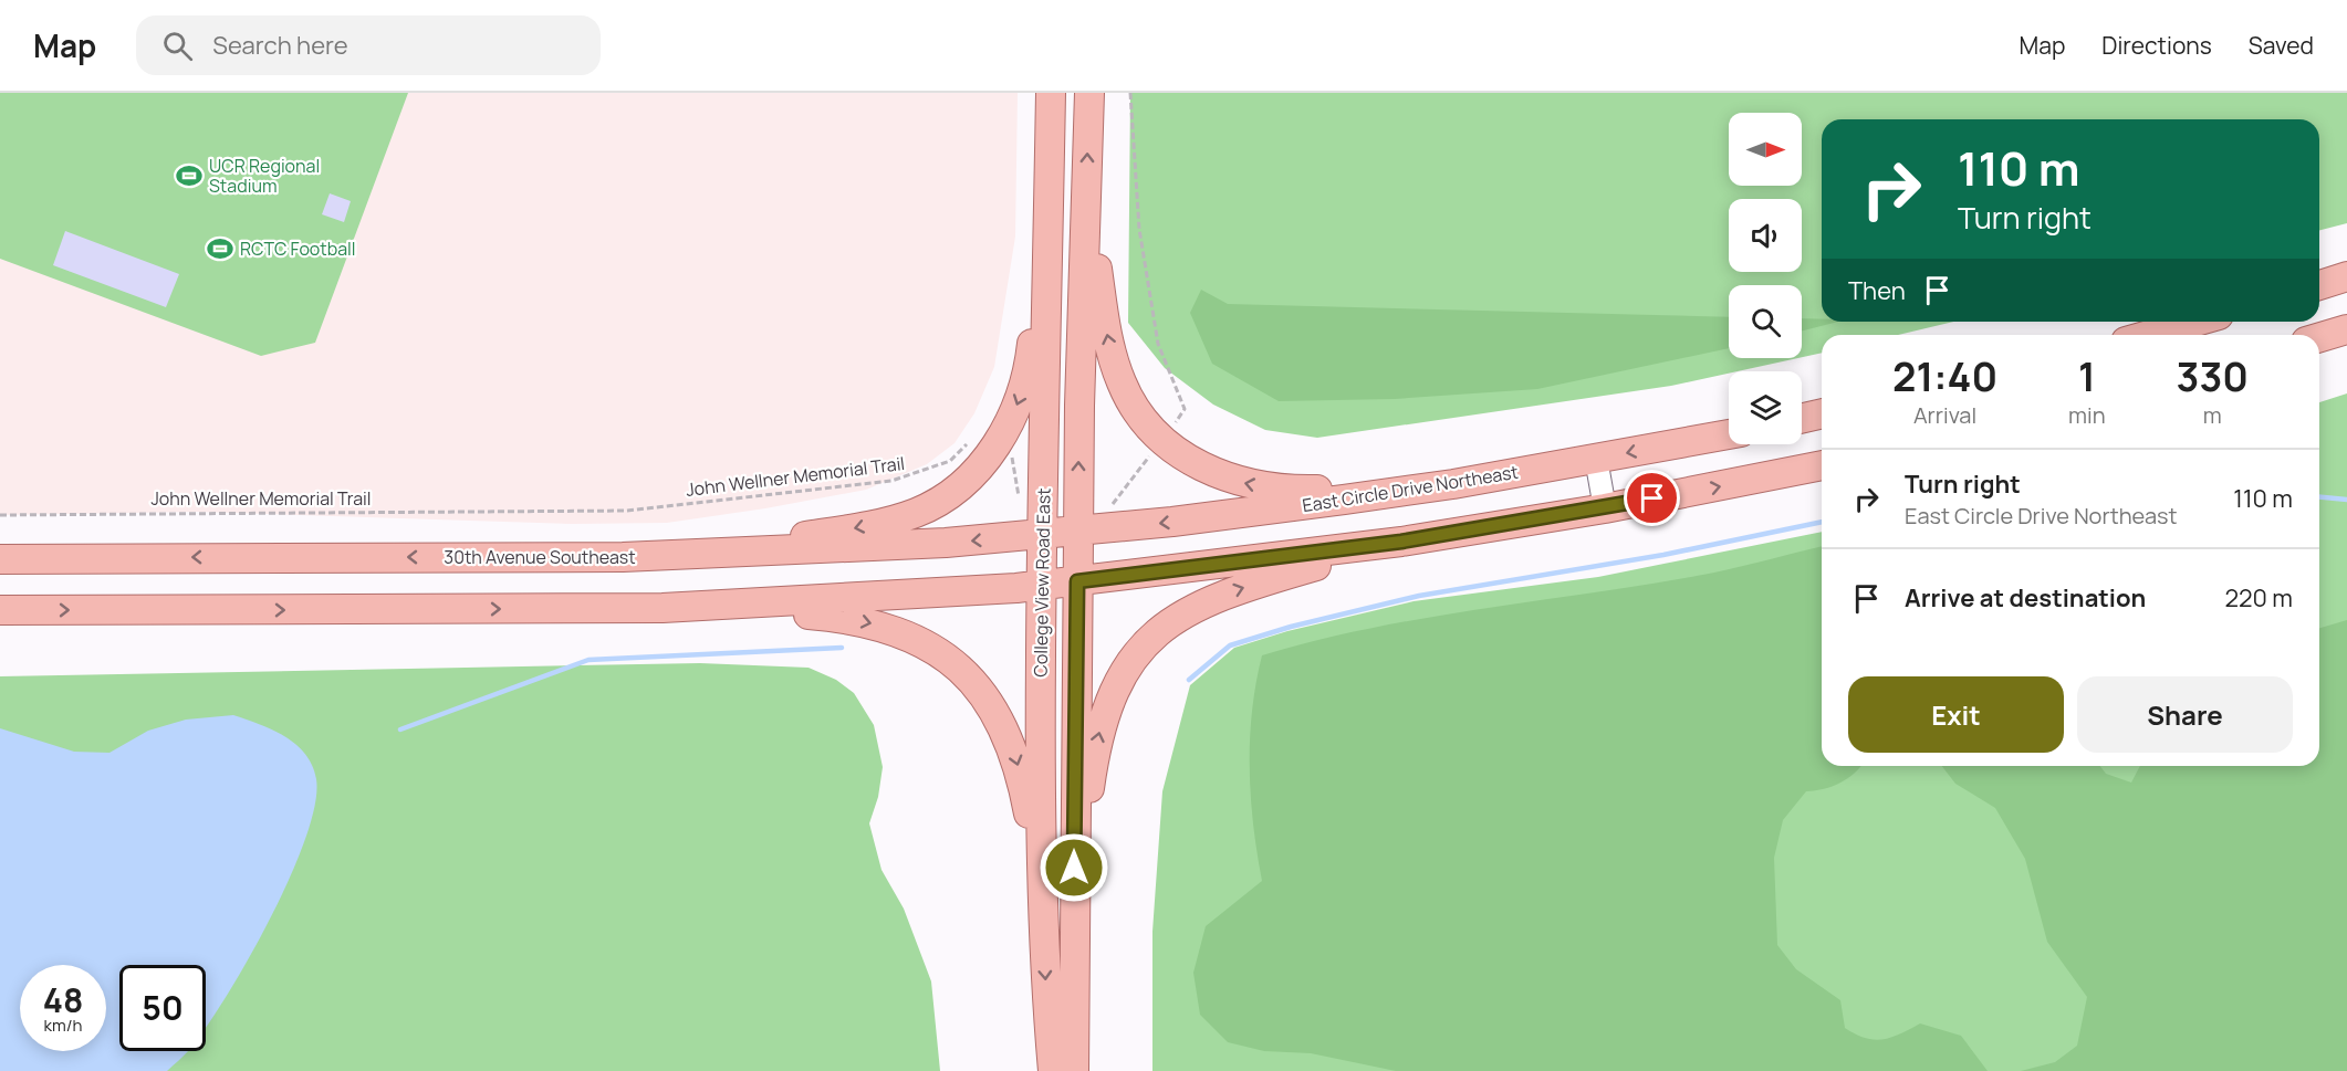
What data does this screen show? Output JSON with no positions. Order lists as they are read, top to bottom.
{
  "streets": {
    "main road": ["East Circle Drive Northeast", "30th Avenue Southeast", "College View Road East"],
    "path": ["John Wellner Memorial Trail"]
  },
  "crossings": [
    ["East Circle Drive Northeast", "30th Avenue Southeast"],
    ["East Circle Drive Northeast", "College View Road East"],
    ["30th Avenue Southeast", "College View Road East"]
  ],
  "places": {
    "sports": ["UCR Regional Stadium", "RCTC Football"]
  },
  "north": "right",
  "page": {
    "header": "Map",
    "search": "Search here",
    "nav": ["Map", "Directions", "Saved"],
    "turn": ["110 m", "Turn right"],
    "then": "Then",
    "eta": [
      "21:40",
      "Arrival",
      "1",
      "min",
      "330",
      "m"
    ],
    "list": [
      {
        "name": "Turn right",
        "note": "East Circle Drive Northeast",
        "value": "110 m"
      },
      {
        "name": "Arrive at destination",
        "value": "220 m"
      }
    ],
    "buttons": ["Exit", "Share"],
    "speed": "48 km/h",
    "limit": "50"
  }
}
